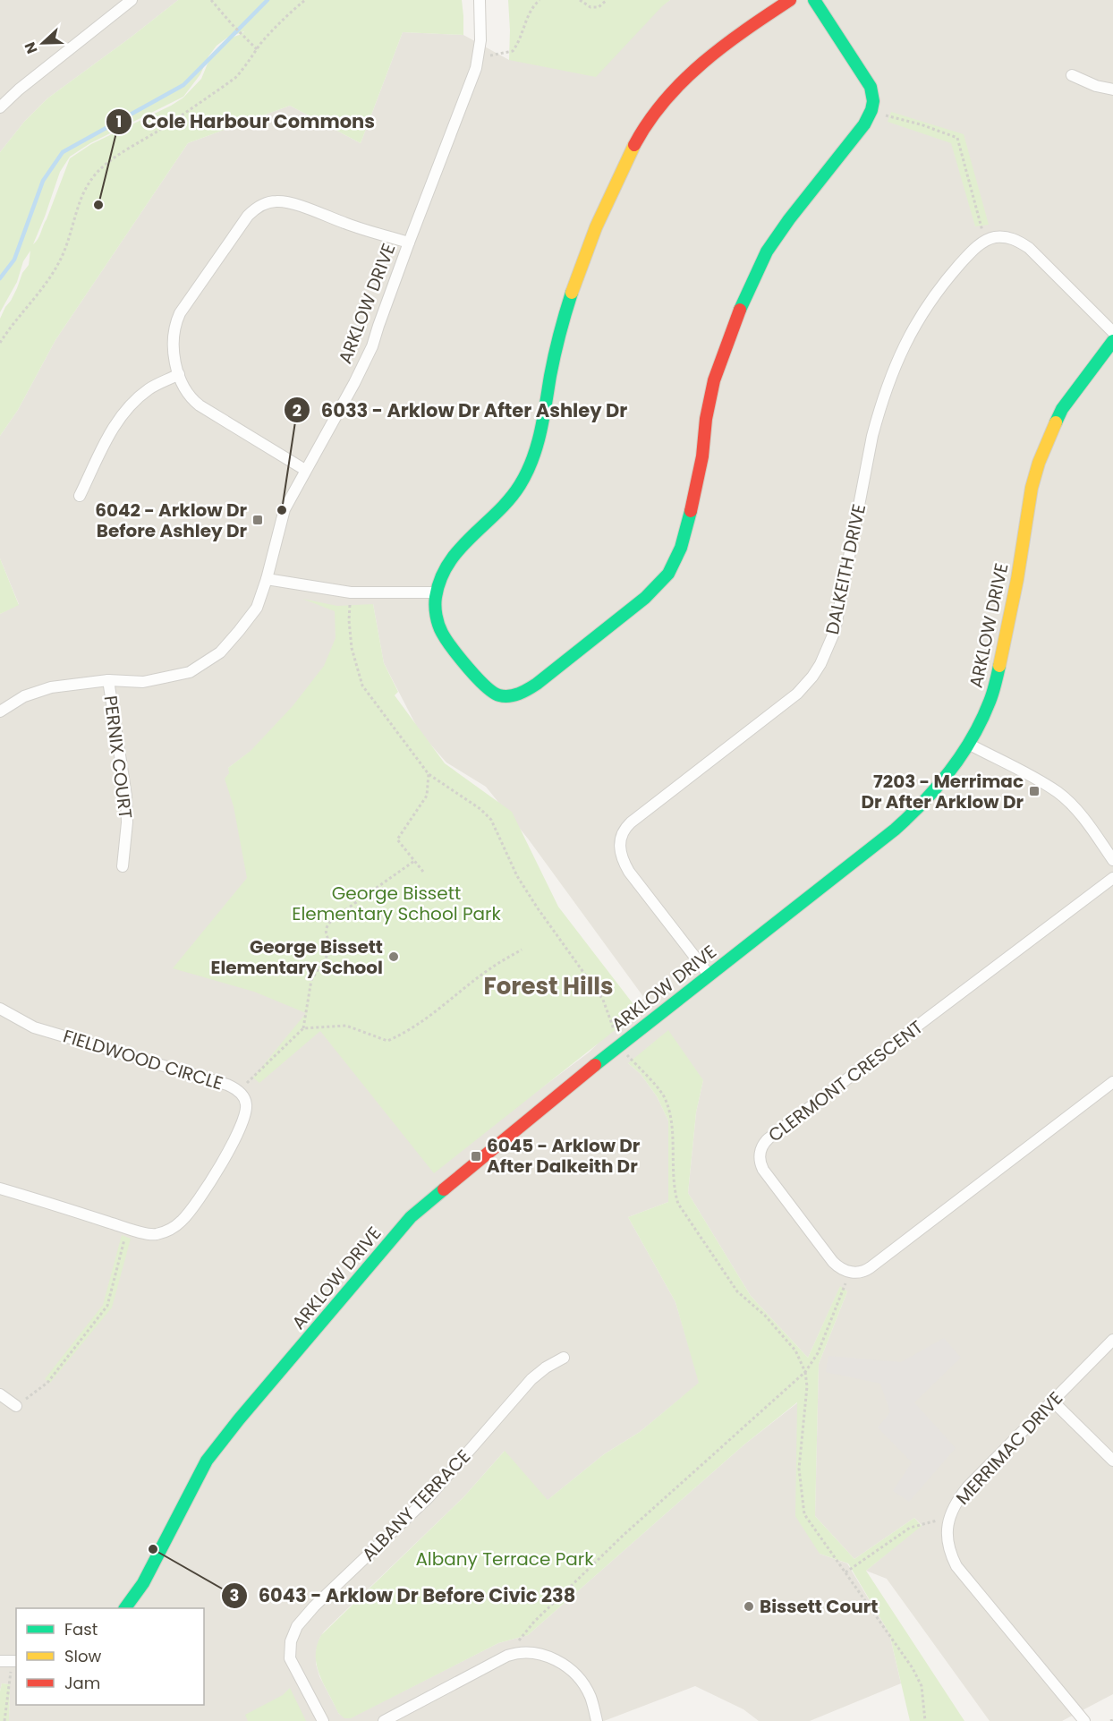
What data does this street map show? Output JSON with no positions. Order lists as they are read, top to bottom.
{
  "streets": {
    "street": [
      "ARKLOW DRIVE",
      "DALKEITH DRIVE",
      "PERNIX COURT",
      "FIELDWOOD CIRCLE",
      "CLERMONT CRESCENT",
      "MERRIMAC DRIVE",
      "ALBANY TERRACE"
    ]
  },
  "crossings": [
    ["ARKLOW DRIVE", "DALKEITH DRIVE"],
    ["ARKLOW DRIVE", "PERNIX COURT"]
  ],
  "districts": ["Forest Hills"],
  "parks": ["George Bissett Elementary School Park", "Albany Terrace Park"],
  "places": {
    "other": [
      "Cole Harbour Commons",
      "6033 - Arklow Dr After Ashley Dr",
      "George Bissett Elementary School",
      "6043 - Arklow Dr Before Civic 238",
      "Bissett Court"
    ],
    "transit": ["6042 - Arklow Dr Before Ashley Dr", "7203 - Merrimac Dr After Arklow Dr", "6045 - Arklow Dr After Dalkeith Dr"]
  },
  "legend": ["Fast", "Slow", "Jam"],
  "north": "left"
}
